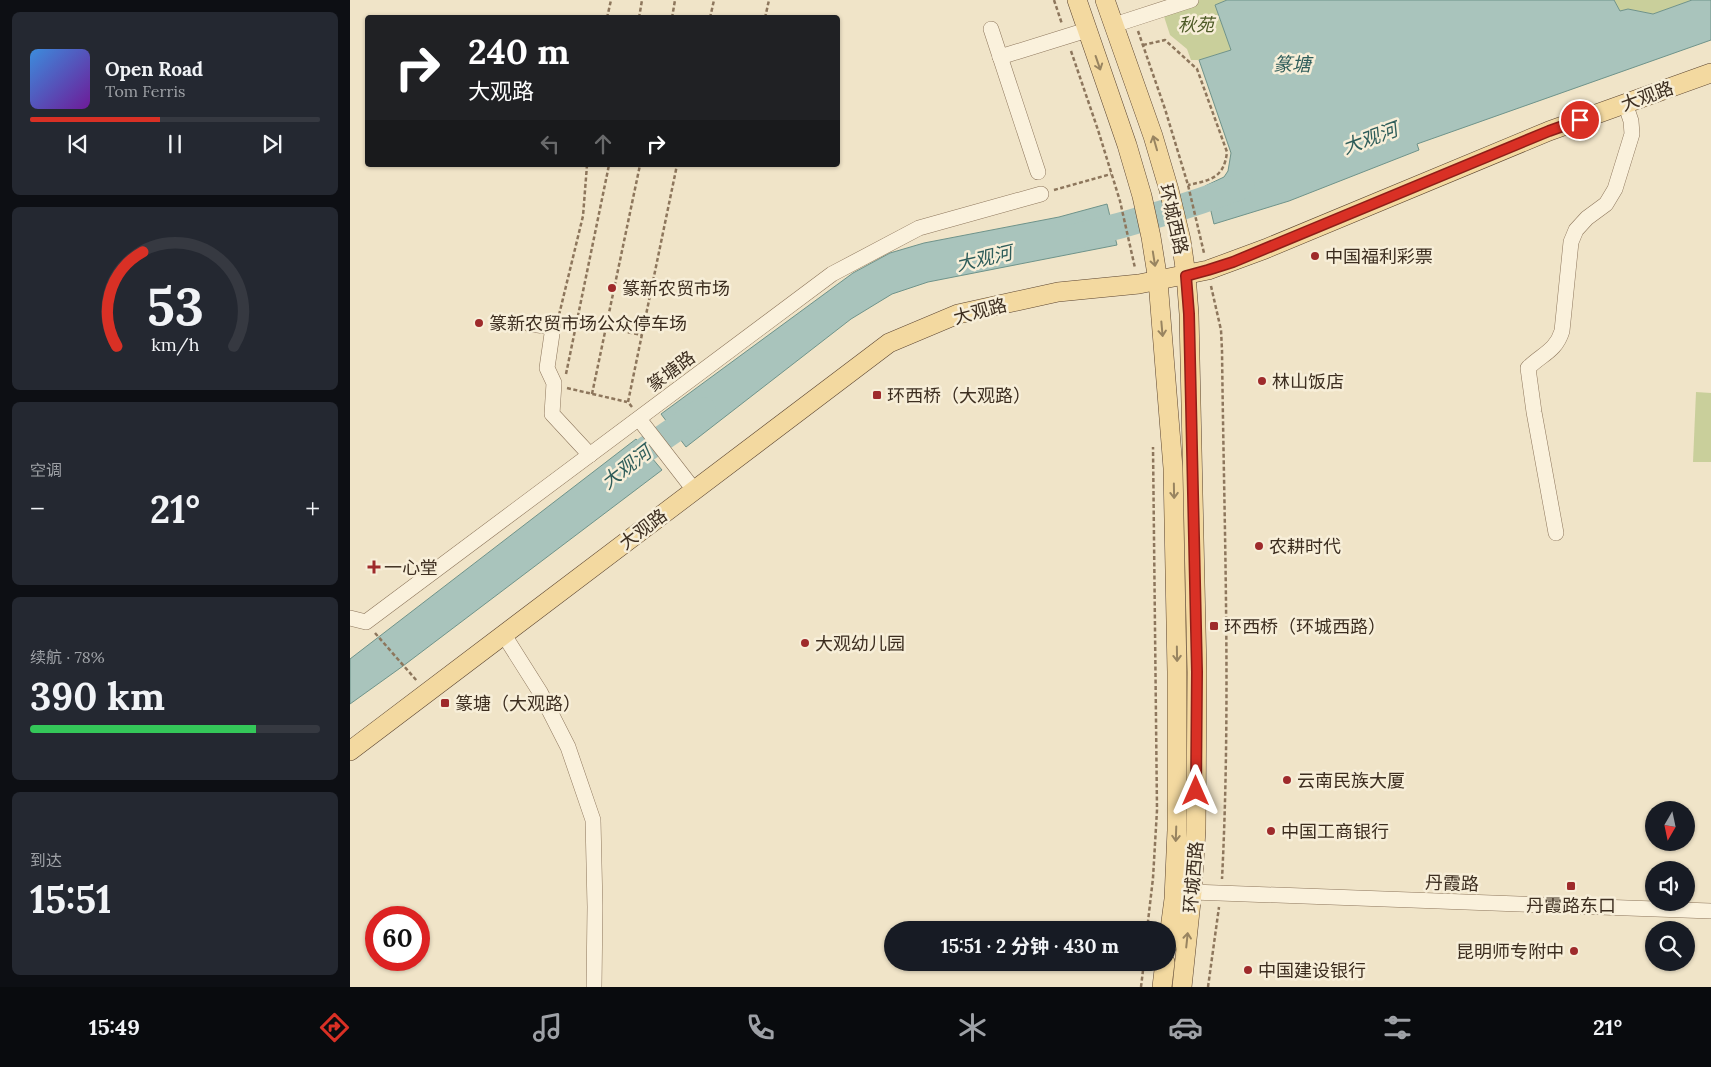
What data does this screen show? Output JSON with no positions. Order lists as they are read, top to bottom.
{
  "streets": {
    "main road": ["大观路", "环城西路"],
    "street": ["篆塘路", "丹霞路"]
  },
  "crossings": [
    ["大观路", "环城西路"],
    ["环城西路", "丹霞路"]
  ],
  "water": ["篆塘", "大观河"],
  "parks": ["秋苑"],
  "places": {
    "other": [
      "中国福利彩票",
      "篆新农贸市场",
      "篆新农贸市场公众停车场",
      "林山饭店",
      "农耕时代",
      "大观幼儿园",
      "云南民族大厦",
      "中国工商银行",
      "昆明师专附中",
      "中国建设银行"
    ],
    "transit": [
      "环西桥（大观路）",
      "环西桥（环城西路）",
      "篆塘（大观路）",
      "丹霞路东口"
    ],
    "health": ["一心堂"]
  },
  "north": "bottom",
  "page": {
    "turn": ["240 m", "大观路"],
    "song": ["Open Road", "Tom Ferris"],
    "tile": [
      "空调",
      ["续航 · 78%", "390 km"],
      ["到达", "15:51"]
    ],
    "heat": ["−", "21°", "+"],
    "limit": "60",
    "trip": "15:51 · 2 分钟 · 430 m",
    "tabs": ["15:49", "21°"],
    "gauge": ["53", "km/h"]
  }
}
